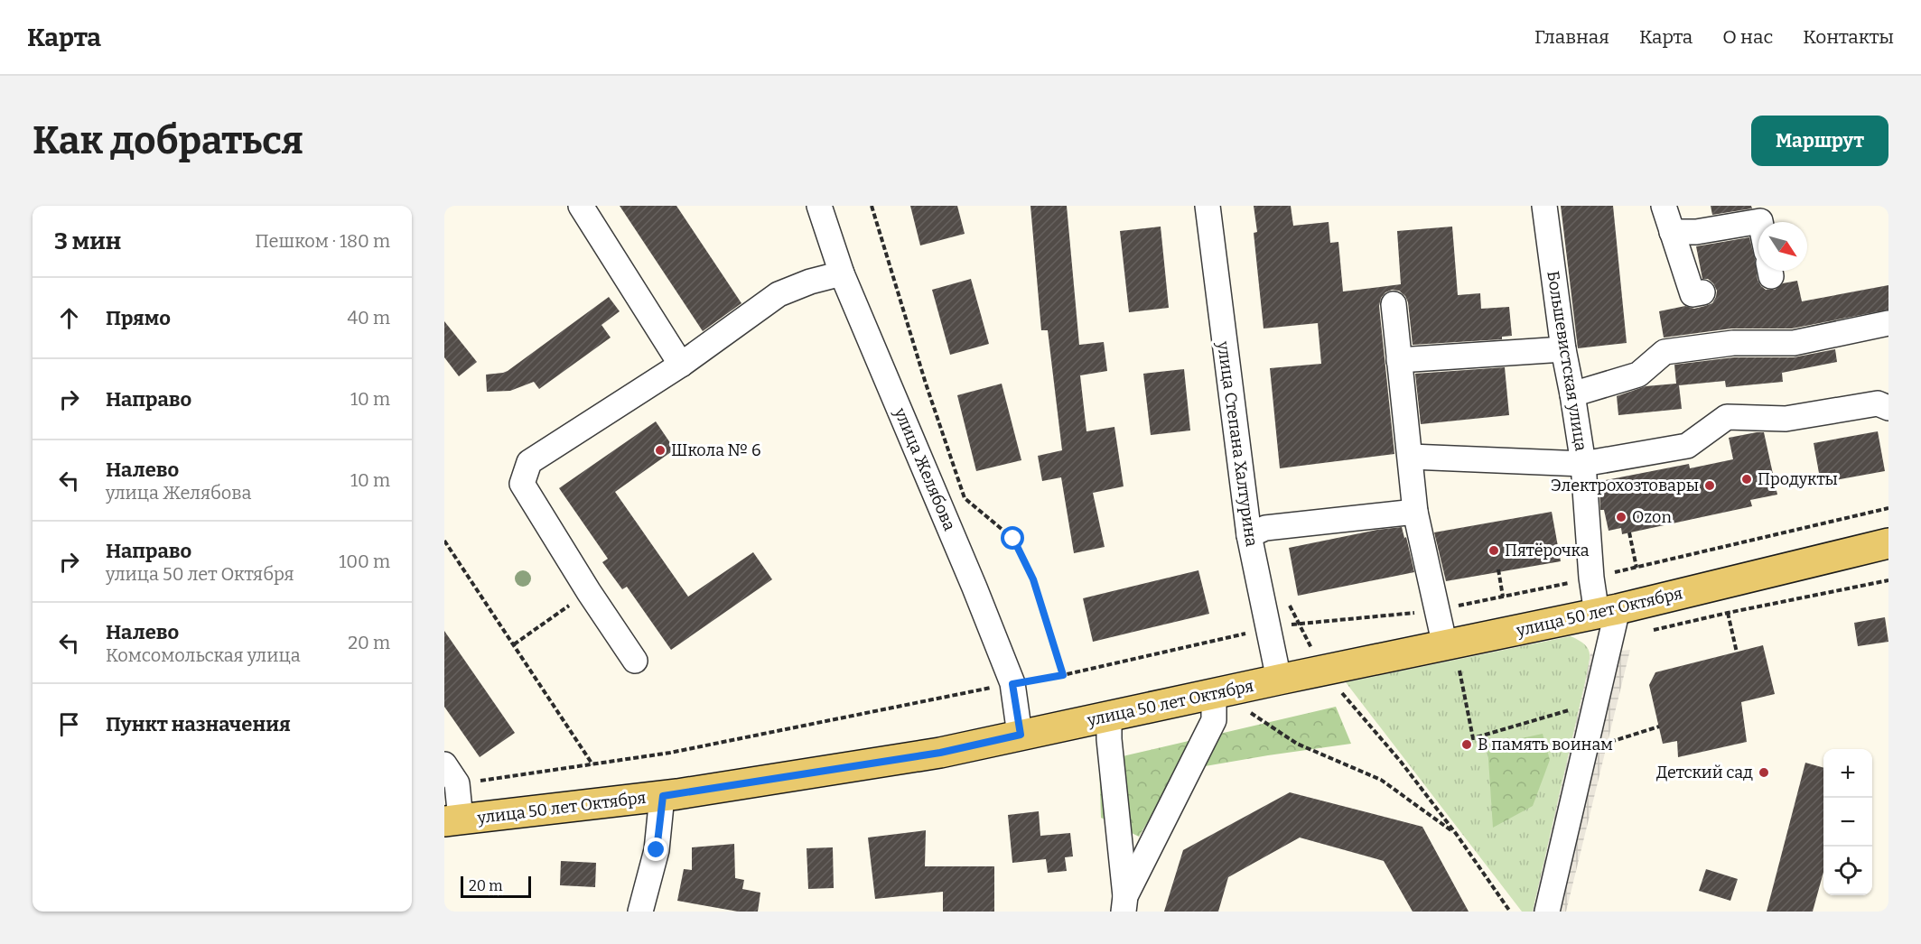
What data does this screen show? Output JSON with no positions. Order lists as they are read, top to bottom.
{
  "streets": {
    "main road": ["улица 50 лет Октября"],
    "street": ["Большевистская улица", "улица Степана Халтурина", "улица Желябова"]
  },
  "crossings": [
    ["Большевистская улица", "улица 50 лет Октября"],
    ["улица Степана Халтурина", "улица 50 лет Октября"],
    ["улица Желябова", "улица 50 лет Октября"]
  ],
  "places": [
    "Школа № 6",
    "Продукты",
    "Электрохозтовары",
    "Ozon",
    "Пятёрочка",
    "В память воинам",
    "Детский сад"
  ],
  "scale_bar": "20 m",
  "north": "bottom right",
  "page": {
    "header": "Карта",
    "nav": [
      "Главная",
      "Карта",
      "О нас",
      "Контакты"
    ],
    "buttons": "Маршрут",
    "title": "Как добраться",
    "heading": ["3 мин", "Пешком · 180 m"],
    "list": [
      ["Прямо", "40 m"],
      ["Направо", "10 m"],
      ["Налево", "улица Желябова", "10 m"],
      ["Направо", "улица 50 лет Октября", "100 m"],
      ["Налево", "Комсомольская улица", "20 m"],
      "Пункт назначения"
    ],
    "map_buttons": ["+", "−"],
    "scale": "20 m"
  }
}
